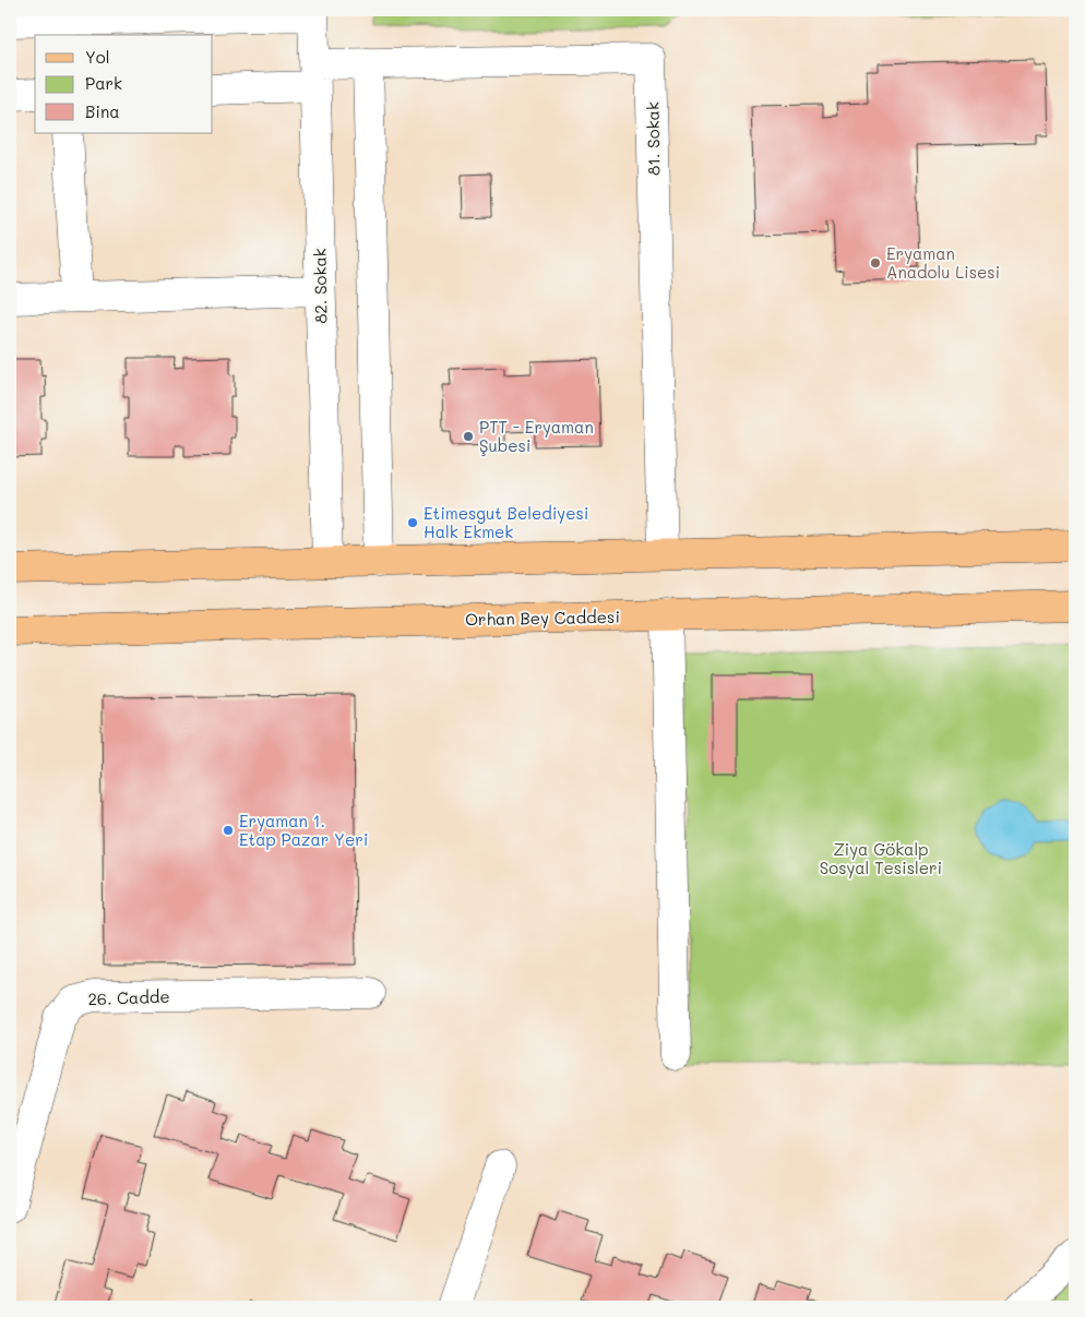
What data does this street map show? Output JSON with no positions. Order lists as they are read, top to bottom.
{
  "streets": {
    "main road": ["Orhan Bey Caddesi"],
    "street": ["81. Sokak", "82. Sokak", "26. Cadde"]
  },
  "crossings": [
    ["81. Sokak", "82. Sokak"]
  ],
  "parks": ["Ziya Gökalp Sosyal Tesisleri"],
  "places": [
    "Eryaman Anadolu Lisesi",
    "PTT - Eryaman Şubesi",
    "Etimesgut Belediyesi Halk Ekmek",
    "Eryaman 1. Etap Pazar Yeri"
  ],
  "legend": ["Yol", "Park", "Bina"]
}
